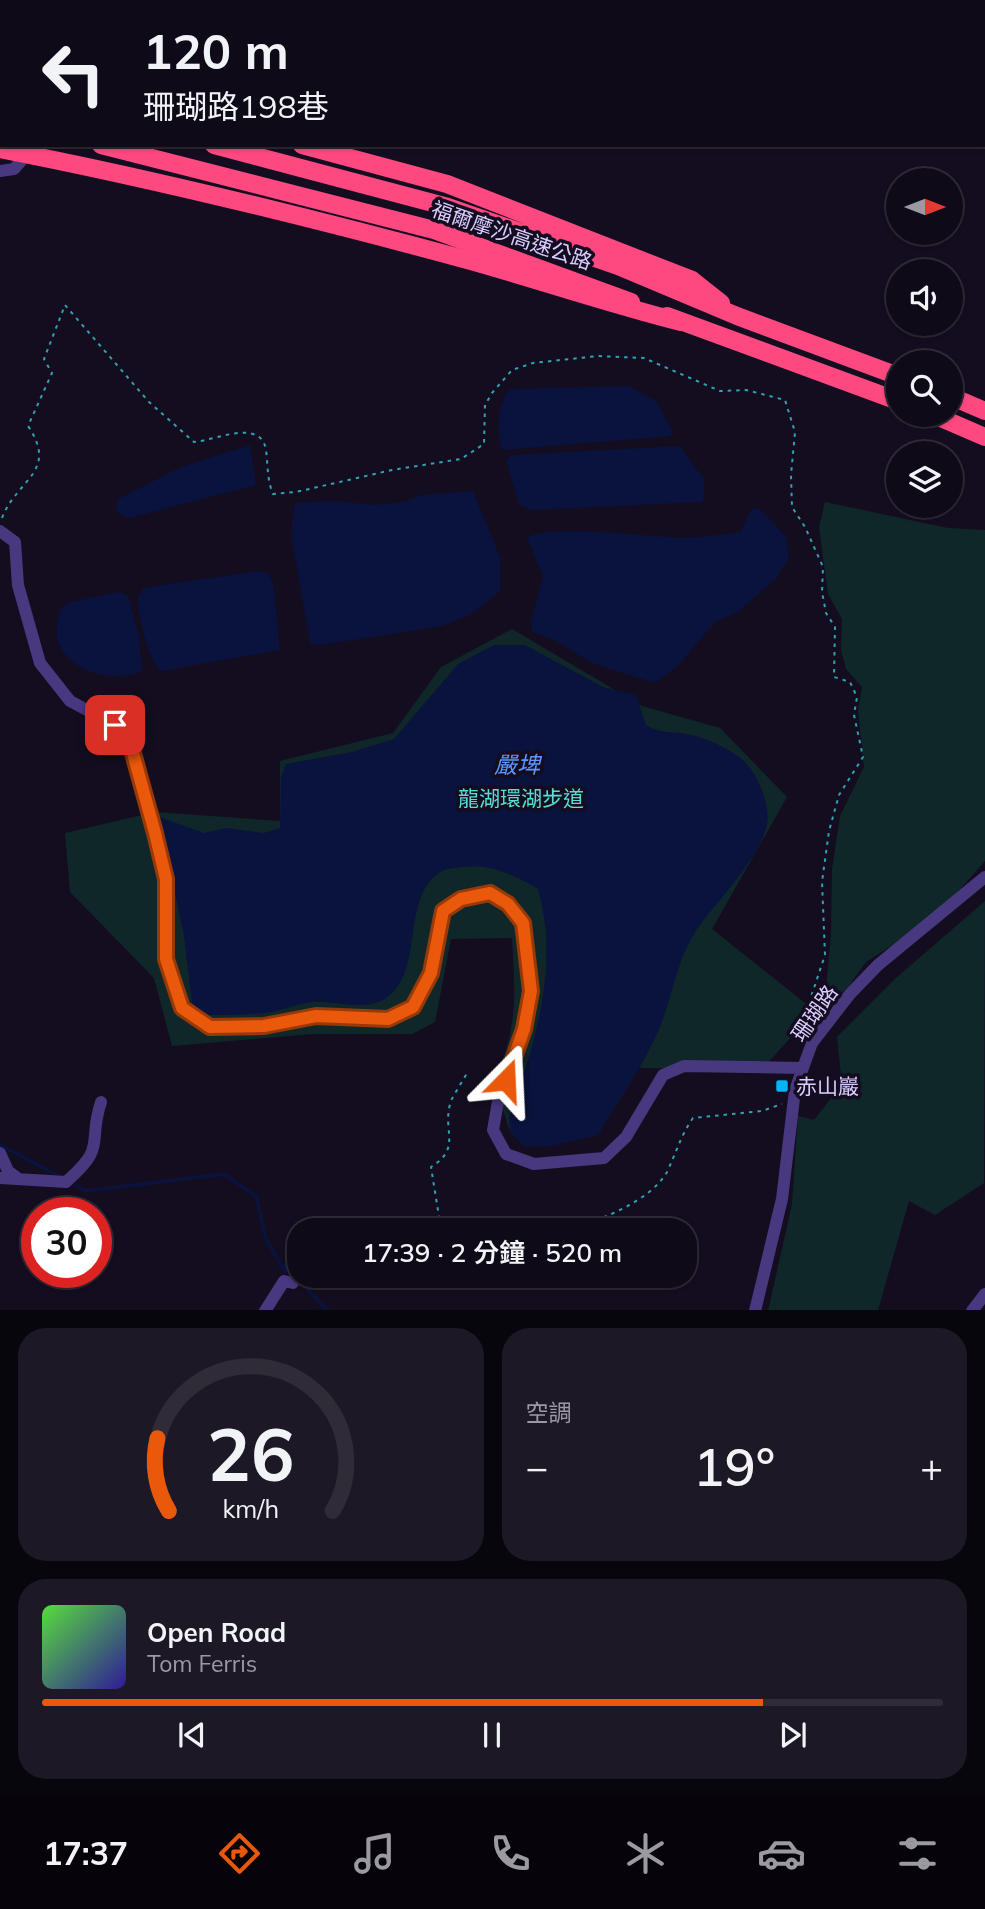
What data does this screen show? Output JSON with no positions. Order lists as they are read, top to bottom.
{
  "streets": {
    "highway": ["福爾摩沙高速公路"],
    "street": ["珊瑚路"]
  },
  "water": ["嚴埤"],
  "parks": ["龍湖環湖步道"],
  "places": {
    "transit": ["赤山巖"]
  },
  "north": "right",
  "page": {
    "turn": ["120 m", "珊瑚路198巷"],
    "limit": "30",
    "trip": "17:39 · 2 分鐘 · 520 m",
    "tile": "空調",
    "heat": ["−", "19°", "+"],
    "song": ["Open Road", "Tom Ferris"],
    "tabs": "17:37",
    "gauge": ["26", "km/h"]
  }
}
